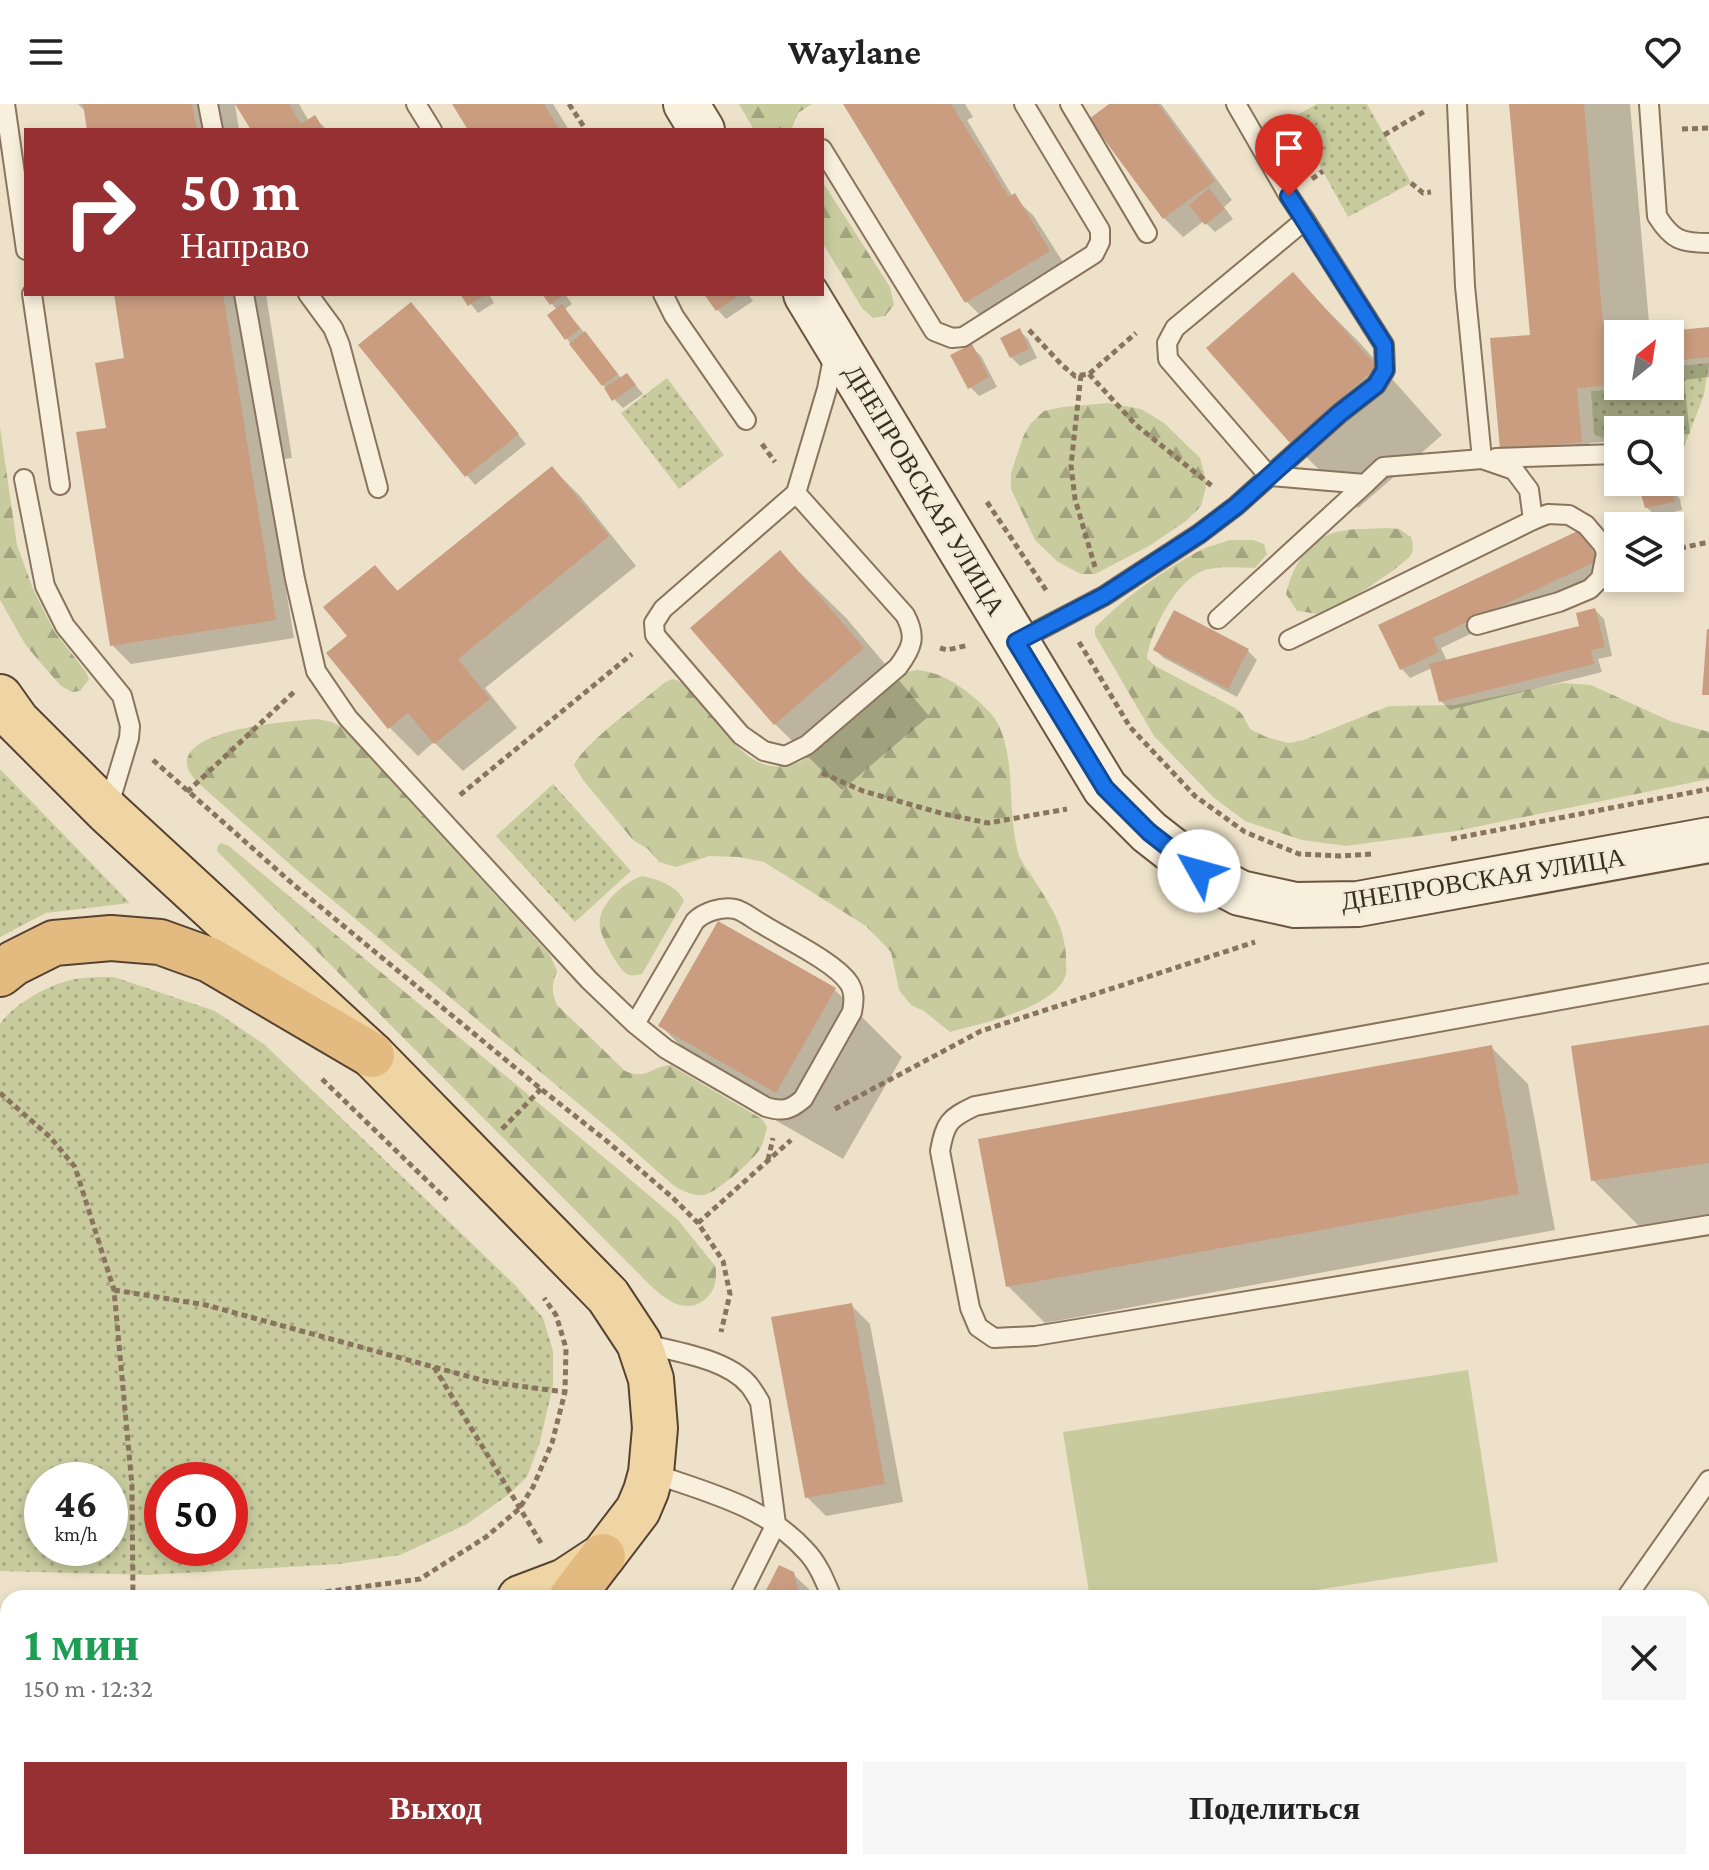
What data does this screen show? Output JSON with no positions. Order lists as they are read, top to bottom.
{
  "streets": {
    "main road": ["ДНЕПРОВСКАЯ УЛИЦА"]
  },
  "north": "top right",
  "page": {
    "header": "Waylane",
    "turn": ["50 m", "Направо"],
    "speed": "46 km/h",
    "limit": "50",
    "heading": ["1 мин", "150 m · 12:32"],
    "buttons": ["Выход", "Поделиться"]
  }
}
